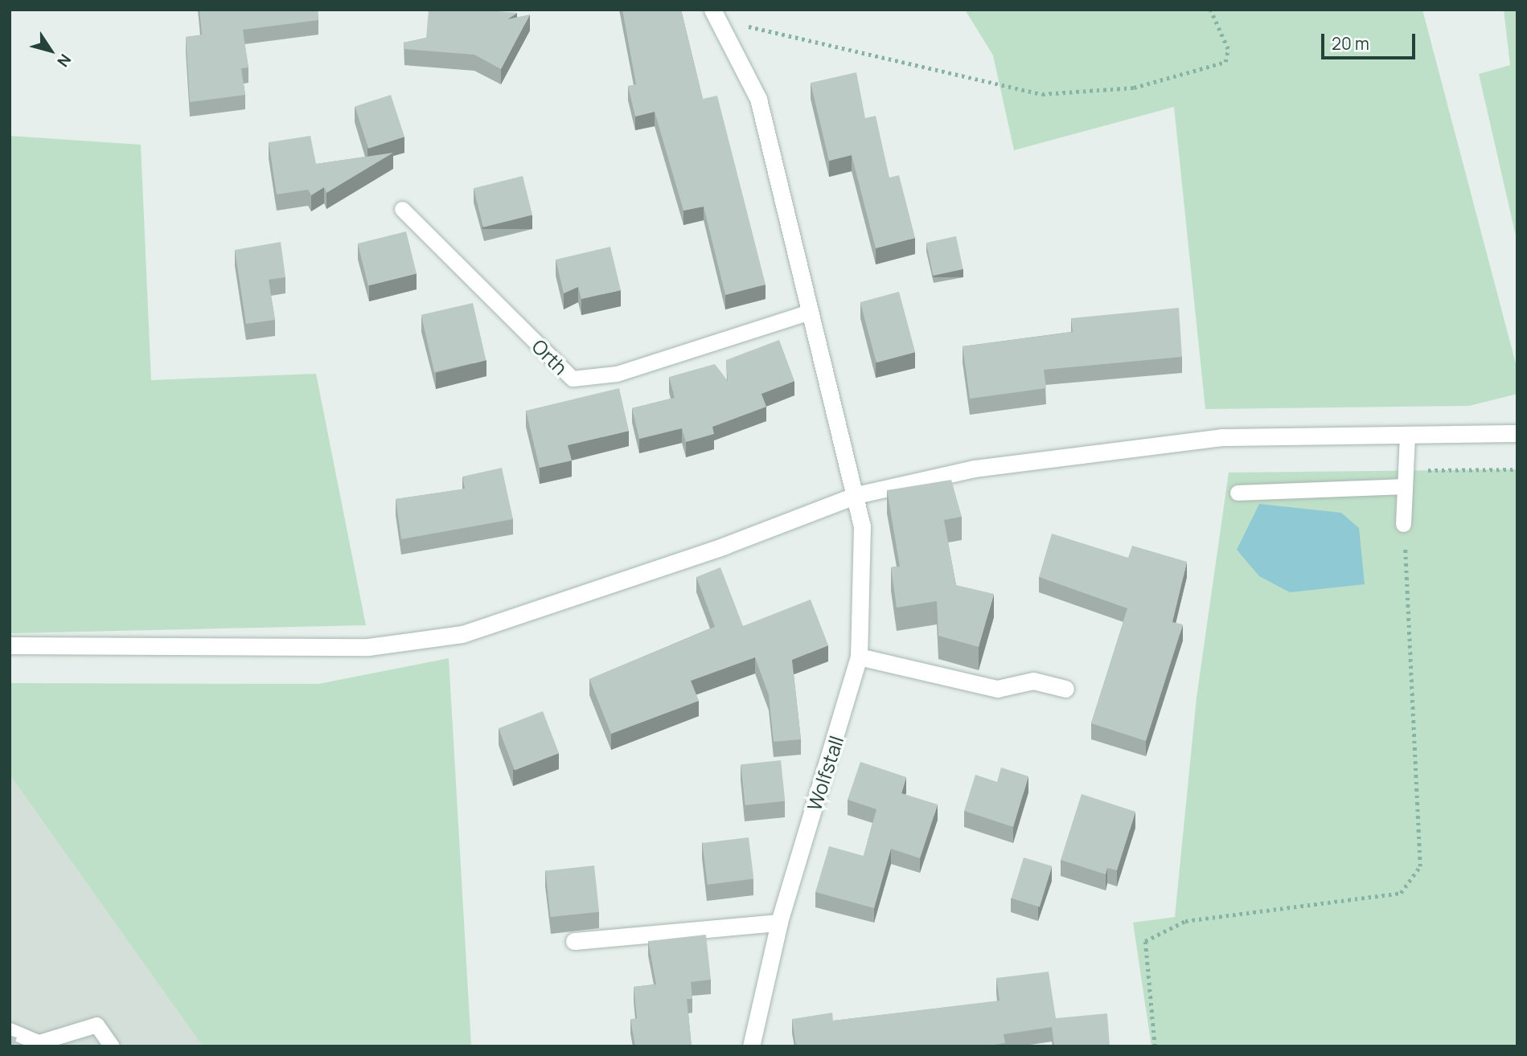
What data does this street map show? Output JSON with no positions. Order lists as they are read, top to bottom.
{
  "streets": {
    "main road": ["Wolfstall"],
    "lane": ["Orth"]
  },
  "scale_bar": "20 m",
  "north": "bottom right"
}
